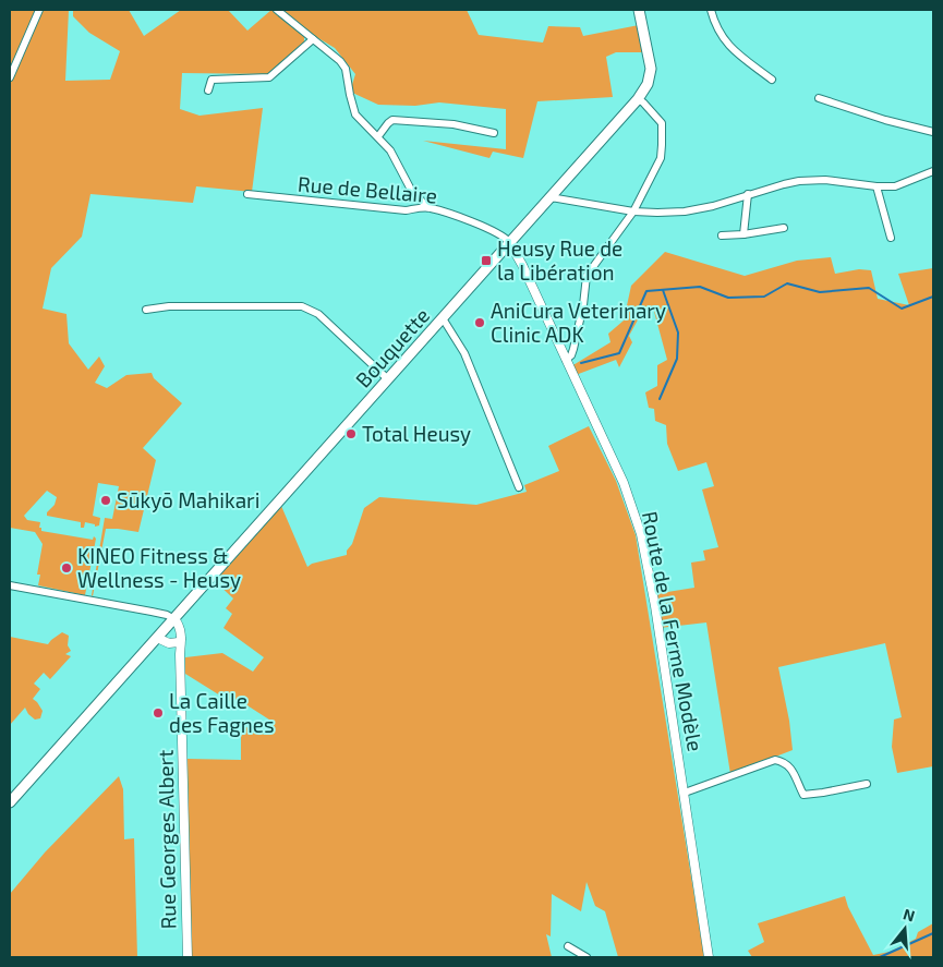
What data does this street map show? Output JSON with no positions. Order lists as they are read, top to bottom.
{
  "streets": {
    "main road": ["Bouquette"],
    "street": ["Rue de Bellaire", "Route de la Ferme Modèle", "Rue Georges Albert"]
  },
  "crossings": [
    ["Rue de Bellaire", "Bouquette"],
    ["Rue de Bellaire", "Route de la Ferme Modèle"],
    ["Bouquette", "Route de la Ferme Modèle"],
    ["Bouquette", "Rue Georges Albert"]
  ],
  "places": {
    "transit": ["Heusy Rue de la Libération"],
    "other": [
      "AniCura Veterinary Clinic ADK",
      "Total Heusy",
      "Sūkyō Mahikari",
      "KINEO Fitness & Wellness - Heusy",
      "La Caille des Fagnes"
    ]
  },
  "north": "top"
}
